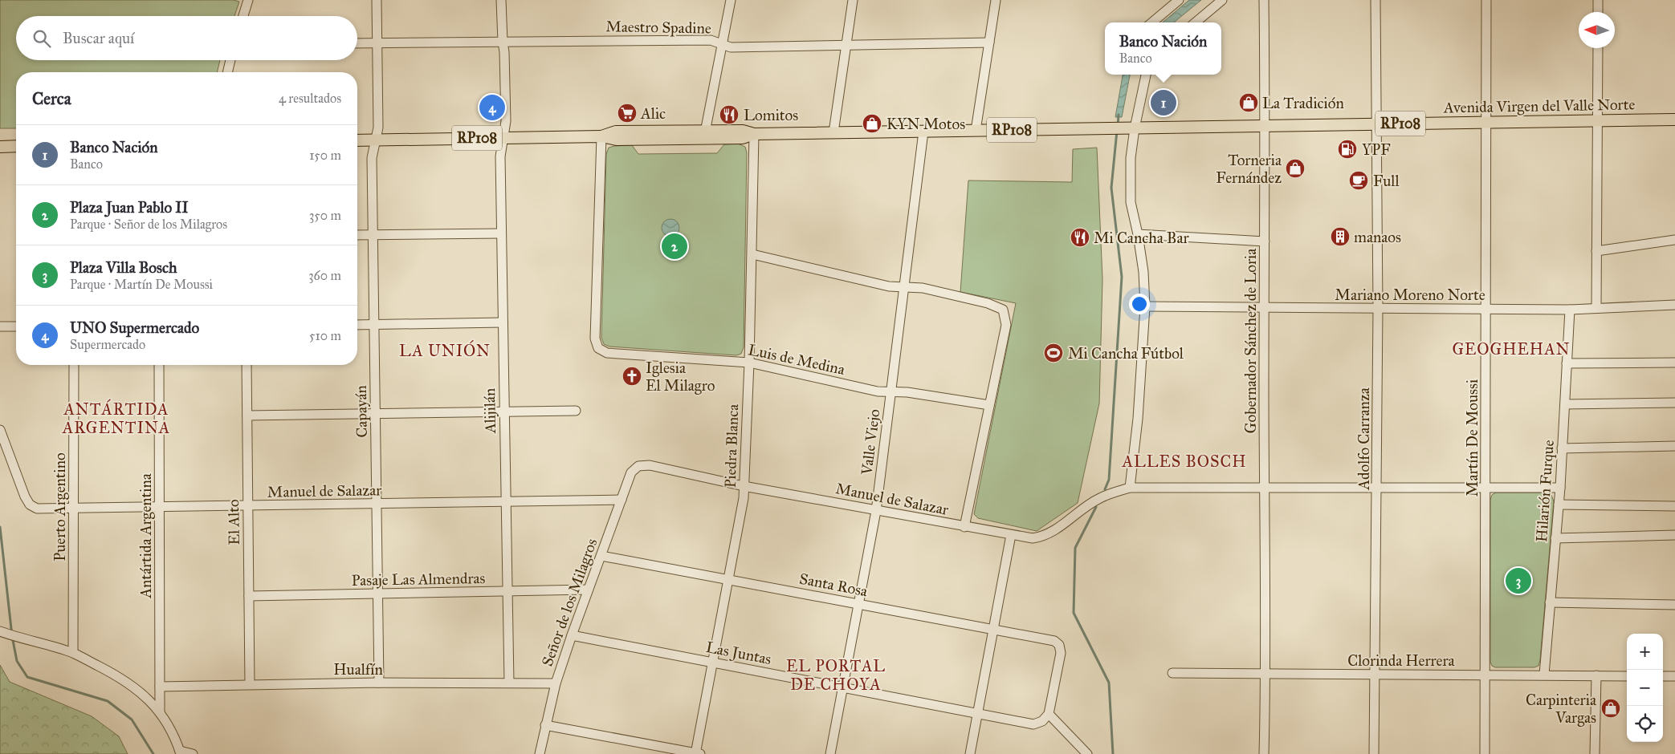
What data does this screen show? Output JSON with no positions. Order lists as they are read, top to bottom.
{
  "streets": {
    "main road": ["Avenida Virgen del Valle Norte", "RP108"],
    "street": [
      "Maestro Spadine",
      "Mariano Moreno Norte",
      "Gobernador Sánchez de Loria",
      "Luis de Medina",
      "Alijilán",
      "Capayán",
      "Martín De Moussi",
      "Adolfo Carranza",
      "Valle Viejo",
      "Piedra Blanca",
      "Manuel de Salazar",
      "Hilarión Furque",
      "Puerto Argentino",
      "El Alto",
      "Antártida Argentina",
      "Pasaje Las Almendras",
      "Santa Rosa",
      "Señor de los Milagros",
      "Las Juntas",
      "Clorinda Herrera",
      "Hualfín"
    ]
  },
  "crossings": [
    ["Maestro Spadine", "Alijilán"],
    ["Maestro Spadine", "Capayán"],
    ["Avenida Virgen del Valle Norte", "Gobernador Sánchez de Loria"],
    ["Avenida Virgen del Valle Norte", "Luis de Medina"],
    ["Avenida Virgen del Valle Norte", "Alijilán"],
    ["Avenida Virgen del Valle Norte", "Capayán"],
    ["Avenida Virgen del Valle Norte", "Martín De Moussi"],
    ["Avenida Virgen del Valle Norte", "Adolfo Carranza"],
    ["Avenida Virgen del Valle Norte", "Valle Viejo"],
    ["Avenida Virgen del Valle Norte", "Piedra Blanca"],
    ["Mariano Moreno Norte", "Gobernador Sánchez de Loria"],
    ["Mariano Moreno Norte", "Martín De Moussi"],
    ["Mariano Moreno Norte", "Adolfo Carranza"],
    ["Mariano Moreno Norte", "Hilarión Furque"],
    ["Gobernador Sánchez de Loria", "Manuel de Salazar"],
    ["Gobernador Sánchez de Loria", "Clorinda Herrera"],
    ["Luis de Medina", "Valle Viejo"],
    ["Luis de Medina", "Piedra Blanca"],
    ["Alijilán", "Manuel de Salazar"],
    ["Alijilán", "Pasaje Las Almendras"],
    ["Alijilán", "Hualfín"],
    ["Capayán", "Manuel de Salazar"],
    ["Capayán", "Pasaje Las Almendras"],
    ["Capayán", "Hualfín"],
    ["Martín De Moussi", "Manuel de Salazar"],
    ["Martín De Moussi", "Clorinda Herrera"],
    ["Adolfo Carranza", "Manuel de Salazar"],
    ["Adolfo Carranza", "Clorinda Herrera"],
    ["Valle Viejo", "Manuel de Salazar"],
    ["Valle Viejo", "Santa Rosa"],
    ["Valle Viejo", "Las Juntas"],
    ["Piedra Blanca", "Manuel de Salazar"],
    ["Piedra Blanca", "Santa Rosa"],
    ["Piedra Blanca", "Las Juntas"],
    ["Manuel de Salazar", "Hilarión Furque"],
    ["Manuel de Salazar", "Puerto Argentino"],
    ["Manuel de Salazar", "El Alto"],
    ["Manuel de Salazar", "Antártida Argentina"],
    ["Manuel de Salazar", "Señor de los Milagros"],
    ["Hilarión Furque", "Clorinda Herrera"],
    ["El Alto", "Pasaje Las Almendras"],
    ["El Alto", "Hualfín"],
    ["Antártida Argentina", "Hualfín"],
    ["Pasaje Las Almendras", "Señor de los Milagros"],
    ["Santa Rosa", "Señor de los Milagros"],
    ["Santa Rosa", "Las Juntas"],
    ["Señor de los Milagros", "Las Juntas"],
    ["Señor de los Milagros", "Hualfín"]
  ],
  "districts": [
    "GEOGHEHAN",
    "LA UNIÓN",
    "ANTÁRTIDA ARGENTINA",
    "ALLES BOSCH",
    "EL PORTAL DE CHOYA"
  ],
  "places": {
    "shop": [
      "La Tradición",
      "KYN Motos",
      "Torneria Fernández",
      "Carpinteria Vargas"
    ],
    "supermarket": ["Alic"],
    "restaurant": ["Lomitos", "Mi Cancha Bar"],
    "fuel station": ["YPF"],
    "cafe": ["Full"],
    "building": ["manaos"],
    "sports": ["Mi Cancha Fútbol"],
    "church": ["Iglesia El Milagro"]
  },
  "north": "left",
  "page": {
    "search": "Buscar aquí",
    "popup": ["Banco Nación", "Banco"],
    "heading": ["Cerca", "4 resultados"],
    "pins": [
      "1",
      "4",
      "2",
      "3"
    ],
    "list": [
      {
        "mark": "1",
        "name": "Banco Nación",
        "note": "Banco",
        "value": "150 m"
      },
      {
        "mark": "2",
        "name": "Plaza Juan Pablo II",
        "note": "Parque · Señor de los Milagros",
        "value": "350 m"
      },
      {
        "mark": "3",
        "name": "Plaza Villa Bosch",
        "note": "Parque · Martín De Moussi",
        "value": "360 m"
      },
      {
        "mark": "4",
        "name": "UNO Supermercado",
        "note": "Supermercado",
        "value": "510 m"
      }
    ],
    "map_buttons": ["+", "−"]
  }
}
